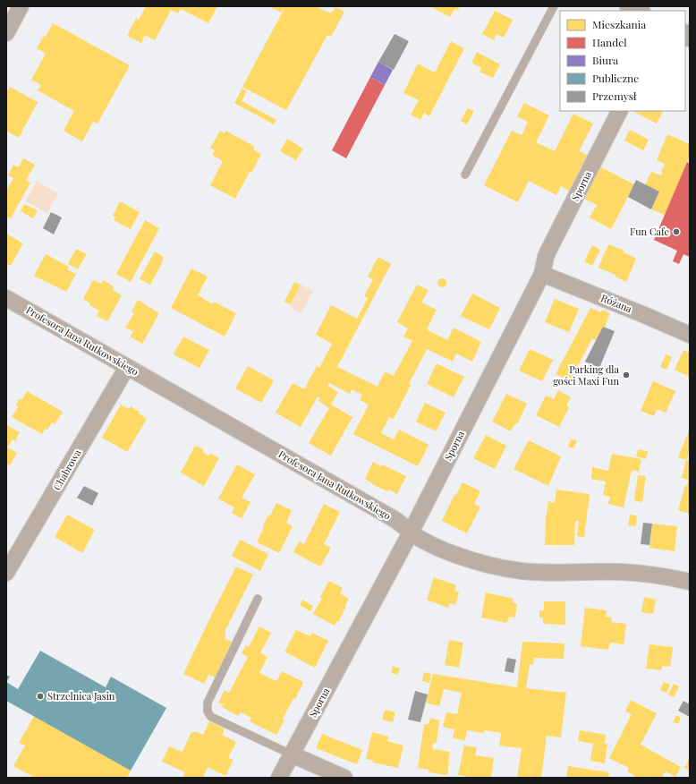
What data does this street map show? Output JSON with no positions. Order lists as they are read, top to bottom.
{
  "streets": {
    "street": [
      "Sporna",
      "Różana",
      "Profesora Jana Rutkowskiego",
      "Chabrowa"
    ]
  },
  "crossings": [
    ["Sporna", "Różana"],
    ["Sporna", "Profesora Jana Rutkowskiego"],
    ["Profesora Jana Rutkowskiego", "Chabrowa"]
  ],
  "places": ["Fun Cafe", "Parking dla gości Maxi Fun", "Strzelnica Jasin"],
  "legend": [
    "Mieszkania",
    "Handel",
    "Biura",
    "Publiczne",
    "Przemysł"
  ]
}
